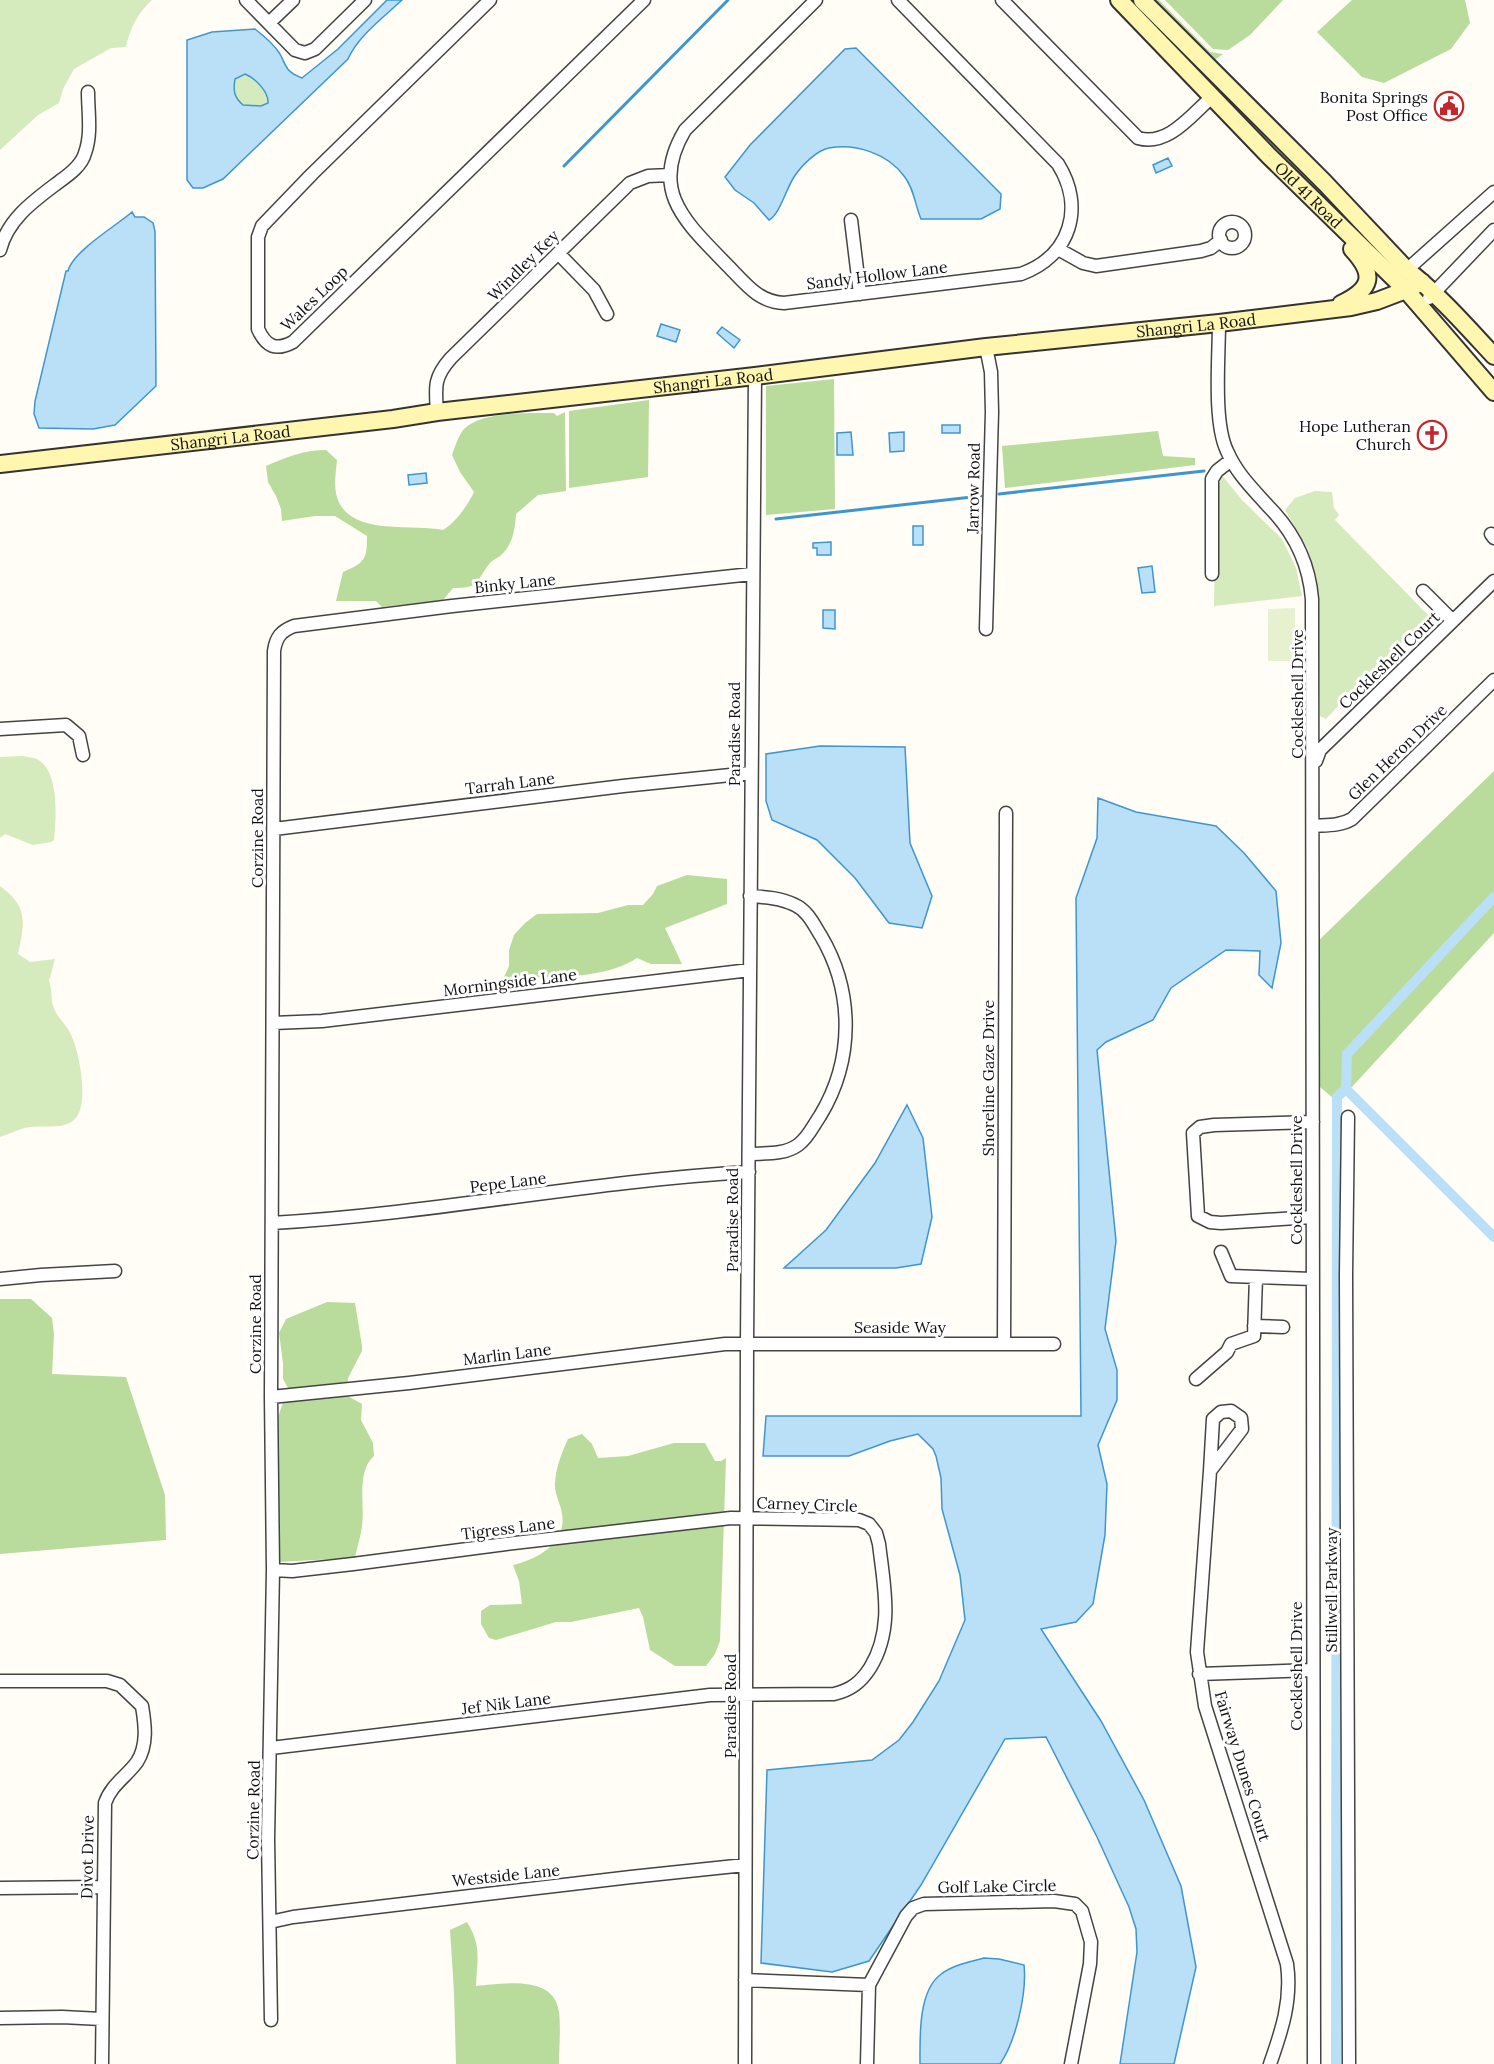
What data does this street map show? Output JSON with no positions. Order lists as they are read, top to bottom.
{
  "streets": {
    "street": [
      "Old 41 Road",
      "Windley Key",
      "Sandy Hollow Lane",
      "Wales Loop",
      "Shangri La Road",
      "Jarrow Road",
      "Binky Lane",
      "Cockleshell Court",
      "Cockleshell Drive",
      "Paradise Road",
      "Glen Heron Drive",
      "Tarrah Lane",
      "Corzine Road",
      "Morningside Lane",
      "Shoreline Gaze Drive",
      "Pepe Lane",
      "Seaside Way",
      "Marlin Lane",
      "Carney Circle",
      "Tigress Lane",
      "Stillwell Parkway",
      "Jef Nik Lane",
      "Fairway Dunes Court",
      "Divot Drive",
      "Westside Lane",
      "Golf Lake Circle"
    ]
  },
  "crossings": [
    ["Old 41 Road", "Shangri La Road"],
    ["Windley Key", "Sandy Hollow Lane"],
    ["Windley Key", "Shangri La Road"],
    ["Shangri La Road", "Jarrow Road"],
    ["Shangri La Road", "Cockleshell Drive"],
    ["Shangri La Road", "Paradise Road"],
    ["Binky Lane", "Paradise Road"],
    ["Binky Lane", "Corzine Road"],
    ["Cockleshell Court", "Cockleshell Drive"],
    ["Cockleshell Drive", "Glen Heron Drive"],
    ["Paradise Road", "Tarrah Lane"],
    ["Paradise Road", "Morningside Lane"],
    ["Paradise Road", "Pepe Lane"],
    ["Paradise Road", "Seaside Way"],
    ["Paradise Road", "Marlin Lane"],
    ["Paradise Road", "Carney Circle"],
    ["Paradise Road", "Tigress Lane"],
    ["Paradise Road", "Jef Nik Lane"],
    ["Paradise Road", "Westside Lane"],
    ["Tarrah Lane", "Corzine Road"],
    ["Corzine Road", "Morningside Lane"],
    ["Corzine Road", "Pepe Lane"],
    ["Corzine Road", "Marlin Lane"],
    ["Corzine Road", "Tigress Lane"],
    ["Corzine Road", "Jef Nik Lane"],
    ["Corzine Road", "Westside Lane"],
    ["Shoreline Gaze Drive", "Seaside Way"],
    ["Seaside Way", "Marlin Lane"],
    ["Carney Circle", "Tigress Lane"],
    ["Carney Circle", "Jef Nik Lane"]
  ],
  "places": {
    "public building": ["Bonita Springs Post Office"],
    "church": ["Hope Lutheran Church"]
  }
}
